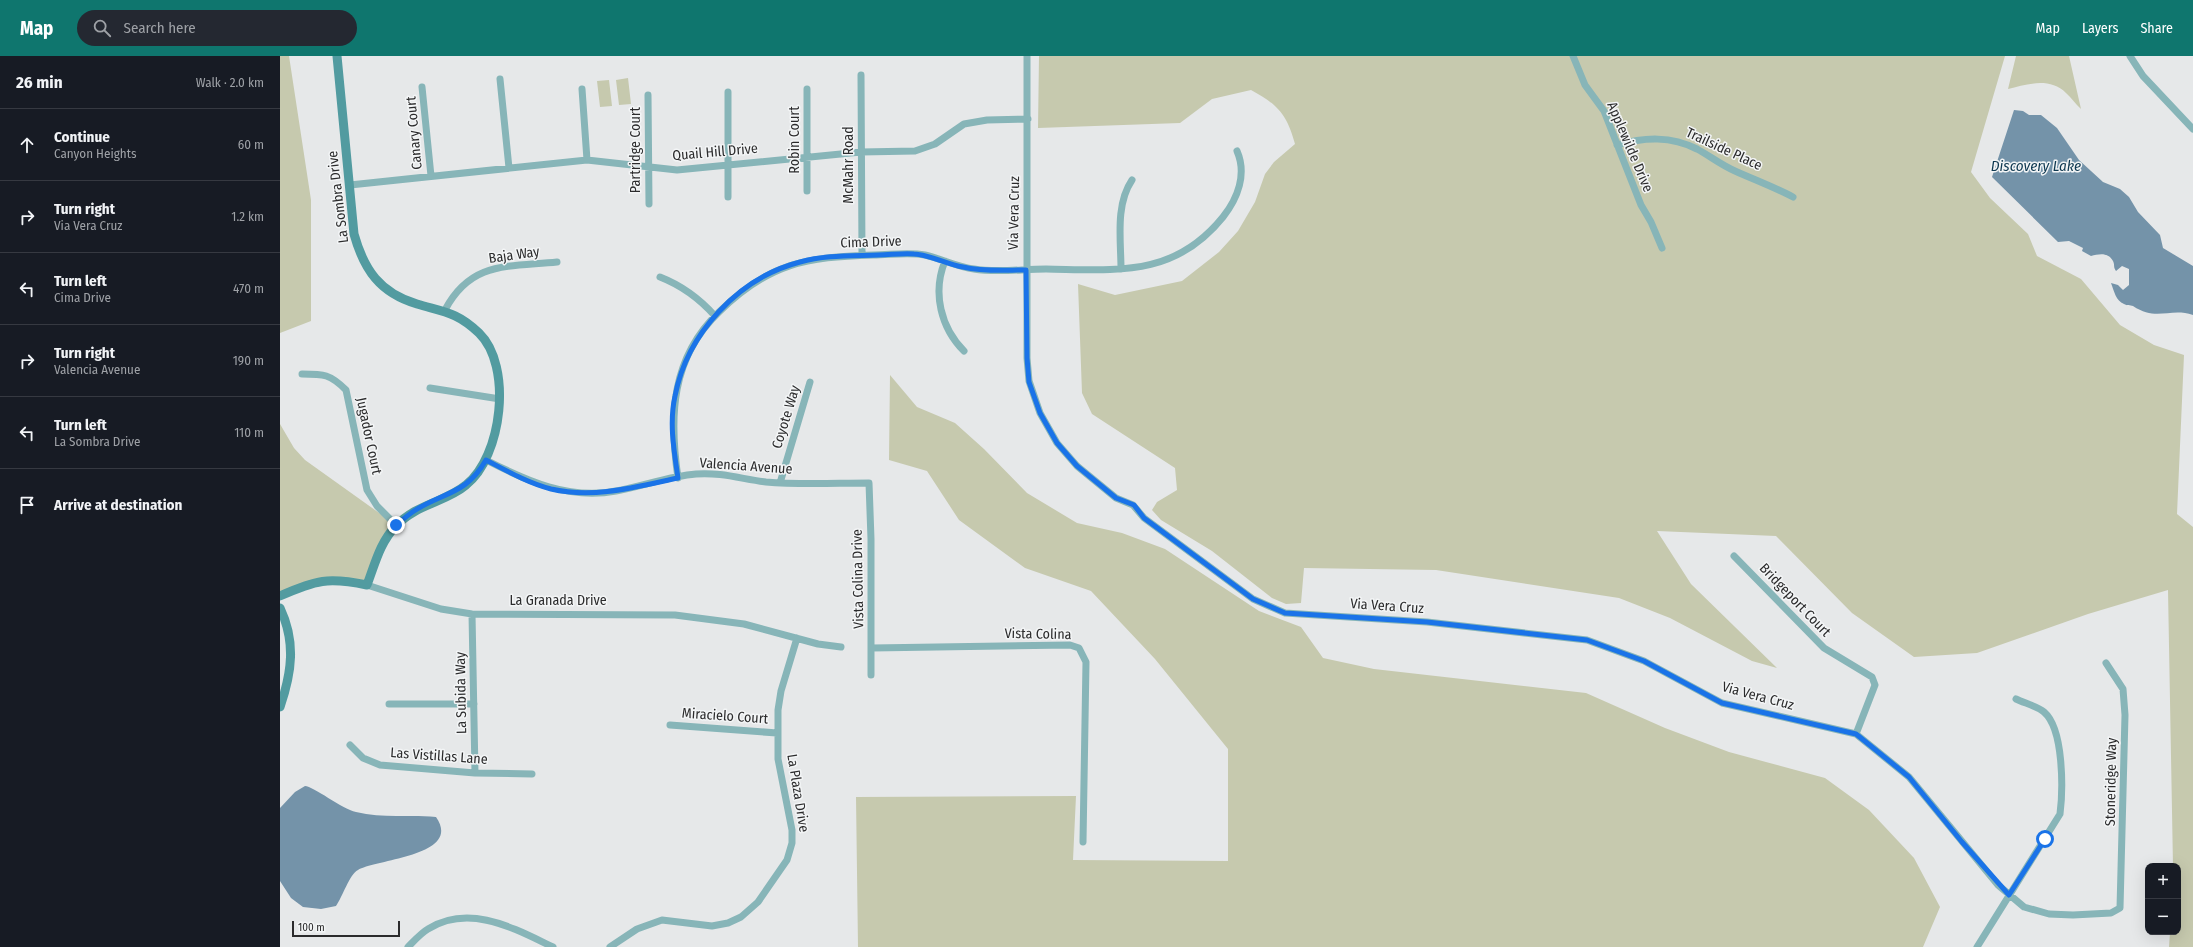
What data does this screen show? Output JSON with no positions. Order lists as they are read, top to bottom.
{
  "streets": {
    "street": [
      "Canary Court",
      "Robin Court",
      "Applewilde Drive",
      "Trailside Place",
      "Partridge Court",
      "Quail Hill Drive",
      "McMahr Road",
      "La Sombra Drive",
      "Via Vera Cruz",
      "Cima Drive",
      "Baja Way",
      "Coyote Way",
      "Jugador Court",
      "Valencia Avenue",
      "Vista Colina Drive",
      "La Granada Drive",
      "Bridgeport Court",
      "Vista Colina",
      "La Subida Way",
      "Miracielo Court",
      "Las Vistillas Lane",
      "Stoneridge Way",
      "La Plaza Drive"
    ]
  },
  "crossings": [
    ["Canary Court", "Quail Hill Drive"],
    ["Robin Court", "Quail Hill Drive"],
    ["Applewilde Drive", "Trailside Place"],
    ["Partridge Court", "Quail Hill Drive"],
    ["Quail Hill Drive", "McMahr Road"],
    ["Quail Hill Drive", "La Sombra Drive"],
    ["Quail Hill Drive", "Via Vera Cruz"],
    ["McMahr Road", "Cima Drive"],
    ["La Sombra Drive", "Baja Way"],
    ["La Sombra Drive", "Jugador Court"],
    ["La Sombra Drive", "Valencia Avenue"],
    ["La Sombra Drive", "La Granada Drive"],
    ["Via Vera Cruz", "Cima Drive"],
    ["Via Vera Cruz", "Bridgeport Court"],
    ["Via Vera Cruz", "Stoneridge Way"],
    ["Cima Drive", "Valencia Avenue"],
    ["Coyote Way", "Valencia Avenue"],
    ["Valencia Avenue", "Vista Colina Drive"],
    ["Vista Colina Drive", "Vista Colina"],
    ["La Granada Drive", "La Subida Way"],
    ["La Granada Drive", "La Plaza Drive"],
    ["La Subida Way", "Las Vistillas Lane"],
    ["Miracielo Court", "La Plaza Drive"]
  ],
  "water": ["Discovery Lake"],
  "scale_bar": "100 m",
  "page": {
    "header": "Map",
    "search": "Search here",
    "nav": ["Map", "Layers", "Share"],
    "heading": ["26 min", "Walk · 2.0 km"],
    "list": [
      ["Continue", "Canyon Heights", "60 m"],
      ["Turn right", "Via Vera Cruz", "1.2 km"],
      ["Turn left", "Cima Drive", "470 m"],
      ["Turn right", "Valencia Avenue", "190 m"],
      ["Turn left", "La Sombra Drive", "110 m"],
      "Arrive at destination"
    ],
    "map_buttons": ["+", "−"],
    "scale": "100 m"
  }
}
